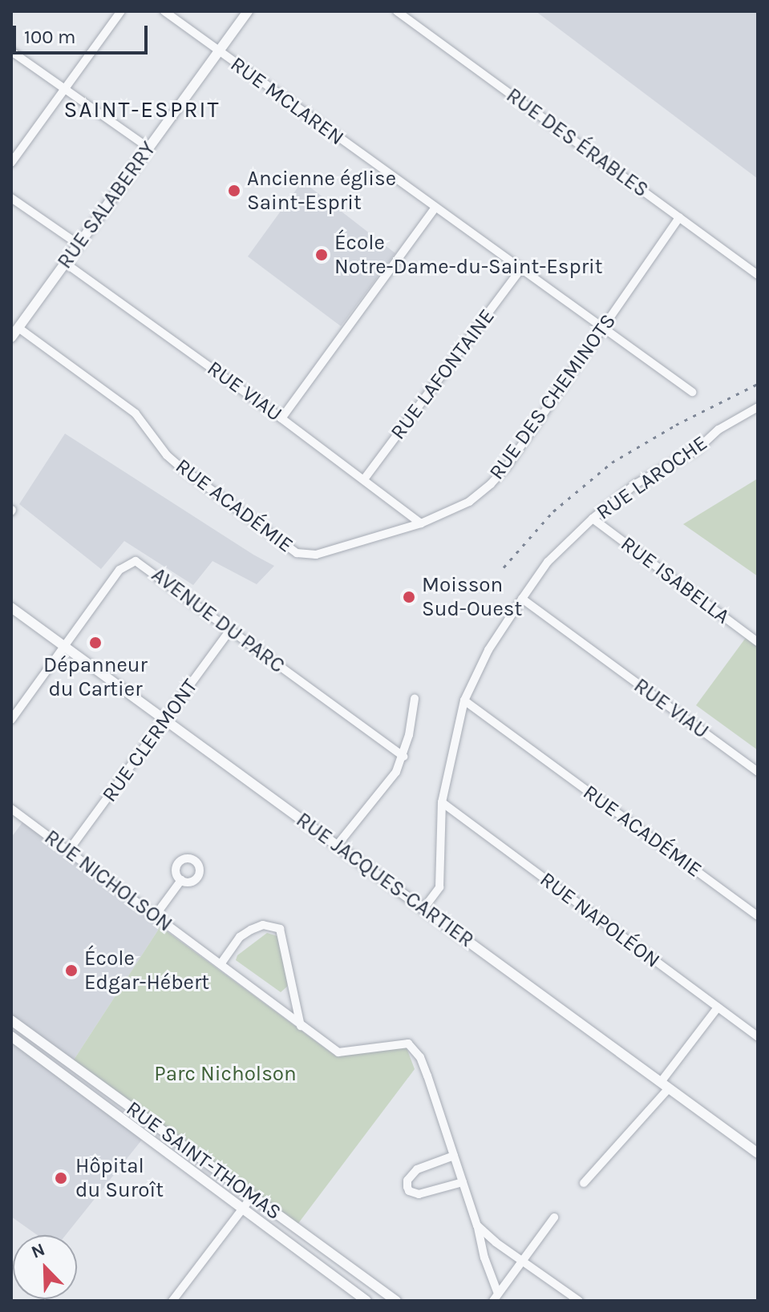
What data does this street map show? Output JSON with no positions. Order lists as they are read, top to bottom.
{
  "streets": {
    "street": [
      "RUE MCLAREN",
      "RUE DES ÉRABLES",
      "RUE SALABERRY",
      "RUE LAFONTAINE",
      "RUE VIAU",
      "RUE DES CHEMINOTS",
      "RUE LAROCHE",
      "RUE ACADÉMIE",
      "RUE ISABELLA",
      "AVENUE DU PARC",
      "RUE CLERMONT",
      "RUE JACQUES-CARTIER",
      "RUE NICHOLSON",
      "RUE NAPOLÉON",
      "RUE SAINT-THOMAS"
    ]
  },
  "crossings": [
    ["RUE MCLAREN", "RUE SALABERRY"],
    ["RUE MCLAREN", "RUE LAFONTAINE"],
    ["RUE MCLAREN", "RUE DES CHEMINOTS"],
    ["RUE DES ÉRABLES", "RUE DES CHEMINOTS"],
    ["RUE SALABERRY", "RUE VIAU"],
    ["RUE SALABERRY", "RUE ACADÉMIE"],
    ["RUE LAFONTAINE", "RUE VIAU"],
    ["RUE VIAU", "RUE DES CHEMINOTS"],
    ["RUE VIAU", "RUE LAROCHE"],
    ["RUE DES CHEMINOTS", "RUE ACADÉMIE"],
    ["RUE LAROCHE", "RUE ACADÉMIE"],
    ["RUE LAROCHE", "RUE ISABELLA"],
    ["RUE LAROCHE", "RUE JACQUES-CARTIER"],
    ["RUE LAROCHE", "RUE NAPOLÉON"],
    ["AVENUE DU PARC", "RUE CLERMONT"],
    ["AVENUE DU PARC", "RUE JACQUES-CARTIER"],
    ["RUE CLERMONT", "RUE JACQUES-CARTIER"],
    ["RUE CLERMONT", "RUE NICHOLSON"]
  ],
  "districts": ["SAINT-ESPRIT"],
  "parks": ["Parc Nicholson"],
  "places": [
    "Ancienne église Saint-Esprit",
    "École Notre-Dame-du-Saint-Esprit",
    "Moisson Sud-Ouest",
    "Dépanneur du Cartier",
    "École Edgar-Hébert",
    "Hôpital du Suroît"
  ],
  "scale_bar": "100 m",
  "north": "top left"
}
